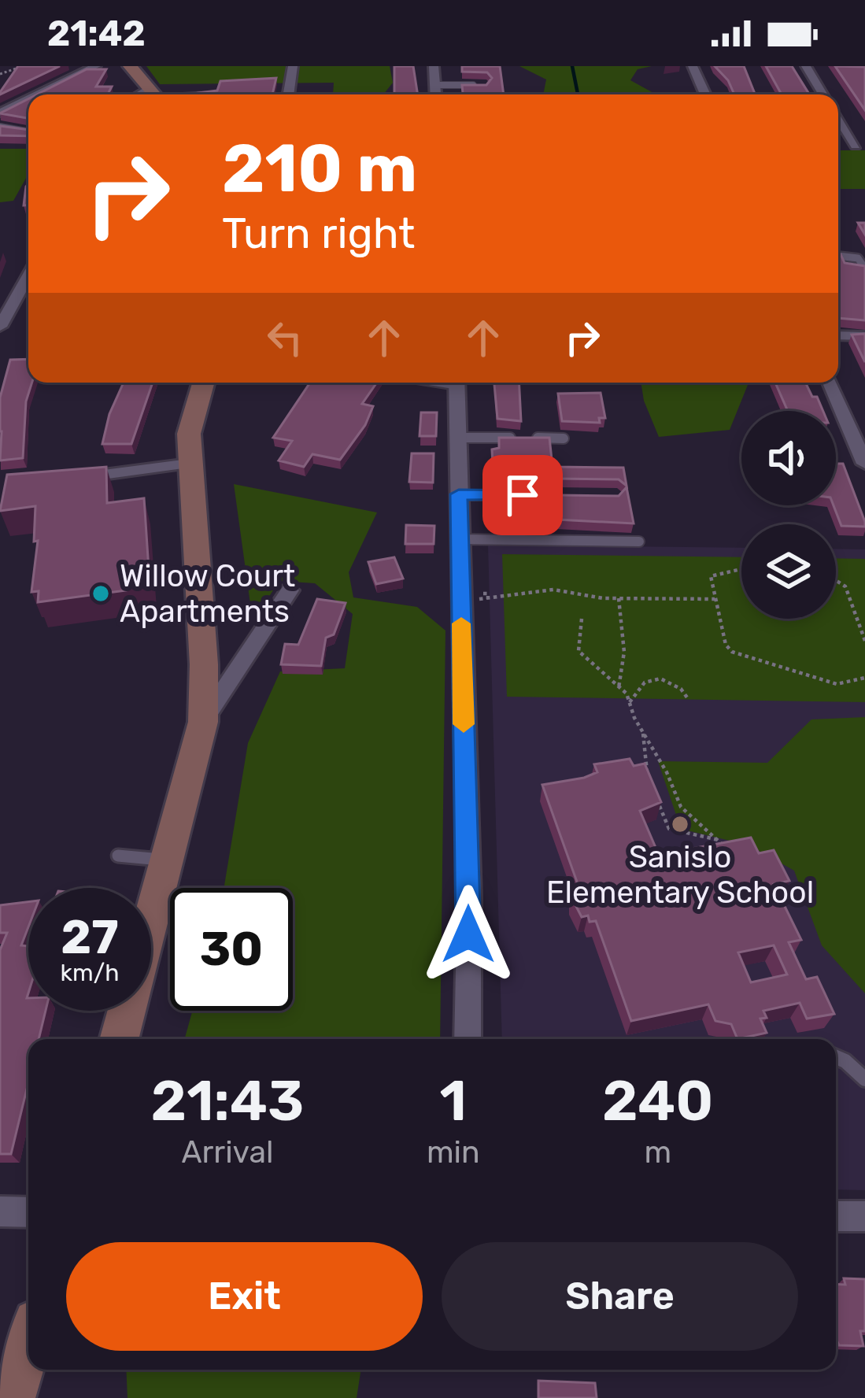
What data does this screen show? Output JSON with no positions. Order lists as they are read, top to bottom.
{
  "places": ["Willow Court Apartments", "Sanislo Elementary School"],
  "page": {
    "status": "21:42",
    "turn": ["210 m", "Turn right"],
    "speed": "27 km/h",
    "limit": "30",
    "eta": [
      "21:43",
      "Arrival",
      "1",
      "min",
      "240",
      "m"
    ],
    "buttons": ["Exit", "Share"]
  }
}
